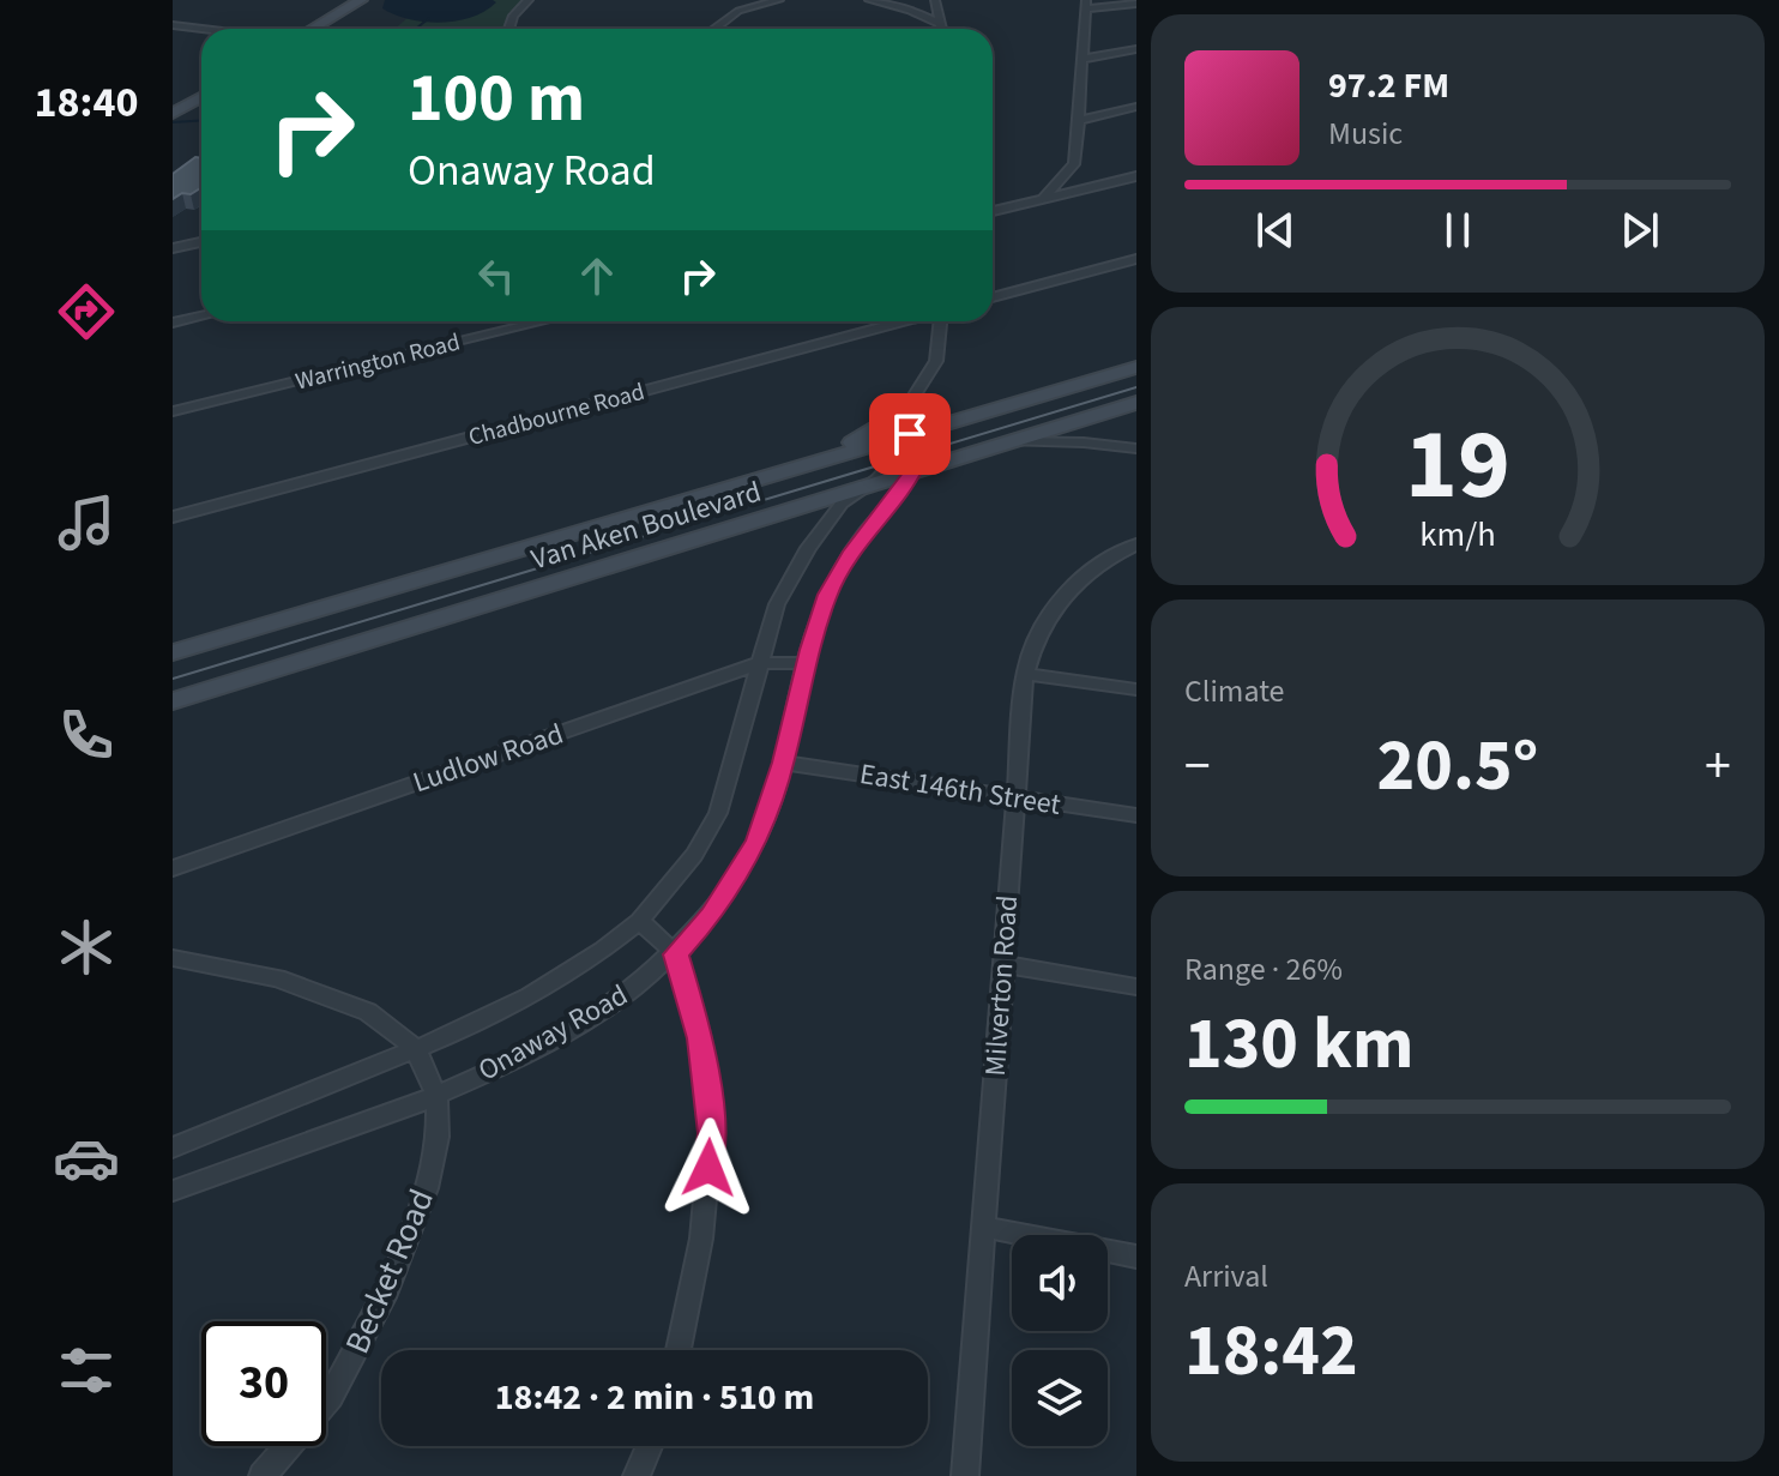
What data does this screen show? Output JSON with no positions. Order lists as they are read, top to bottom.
{
  "streets": {
    "main road": ["Van Aken Boulevard"],
    "street": [
      "Warrington Road",
      "Chadbourne Road",
      "Ludlow Road",
      "East 146th Street",
      "Milverton Road",
      "Onaway Road",
      "Becket Road"
    ]
  },
  "crossings": [
    ["Van Aken Boulevard", "Onaway Road"],
    ["Ludlow Road", "Onaway Road"],
    ["East 146th Street", "Milverton Road"],
    ["East 146th Street", "Onaway Road"],
    ["Onaway Road", "Becket Road"]
  ],
  "page": {
    "tabs": "18:40",
    "turn": ["100 m", "Onaway Road"],
    "song": ["97.2 FM", "Music"],
    "tile": [
      "Climate",
      ["Range · 26%", "130 km"],
      ["Arrival", "18:42"]
    ],
    "heat": ["−", "20.5°", "+"],
    "limit": "30",
    "trip": "18:42 · 2 min · 510 m",
    "gauge": ["19", "km/h"]
  }
}
